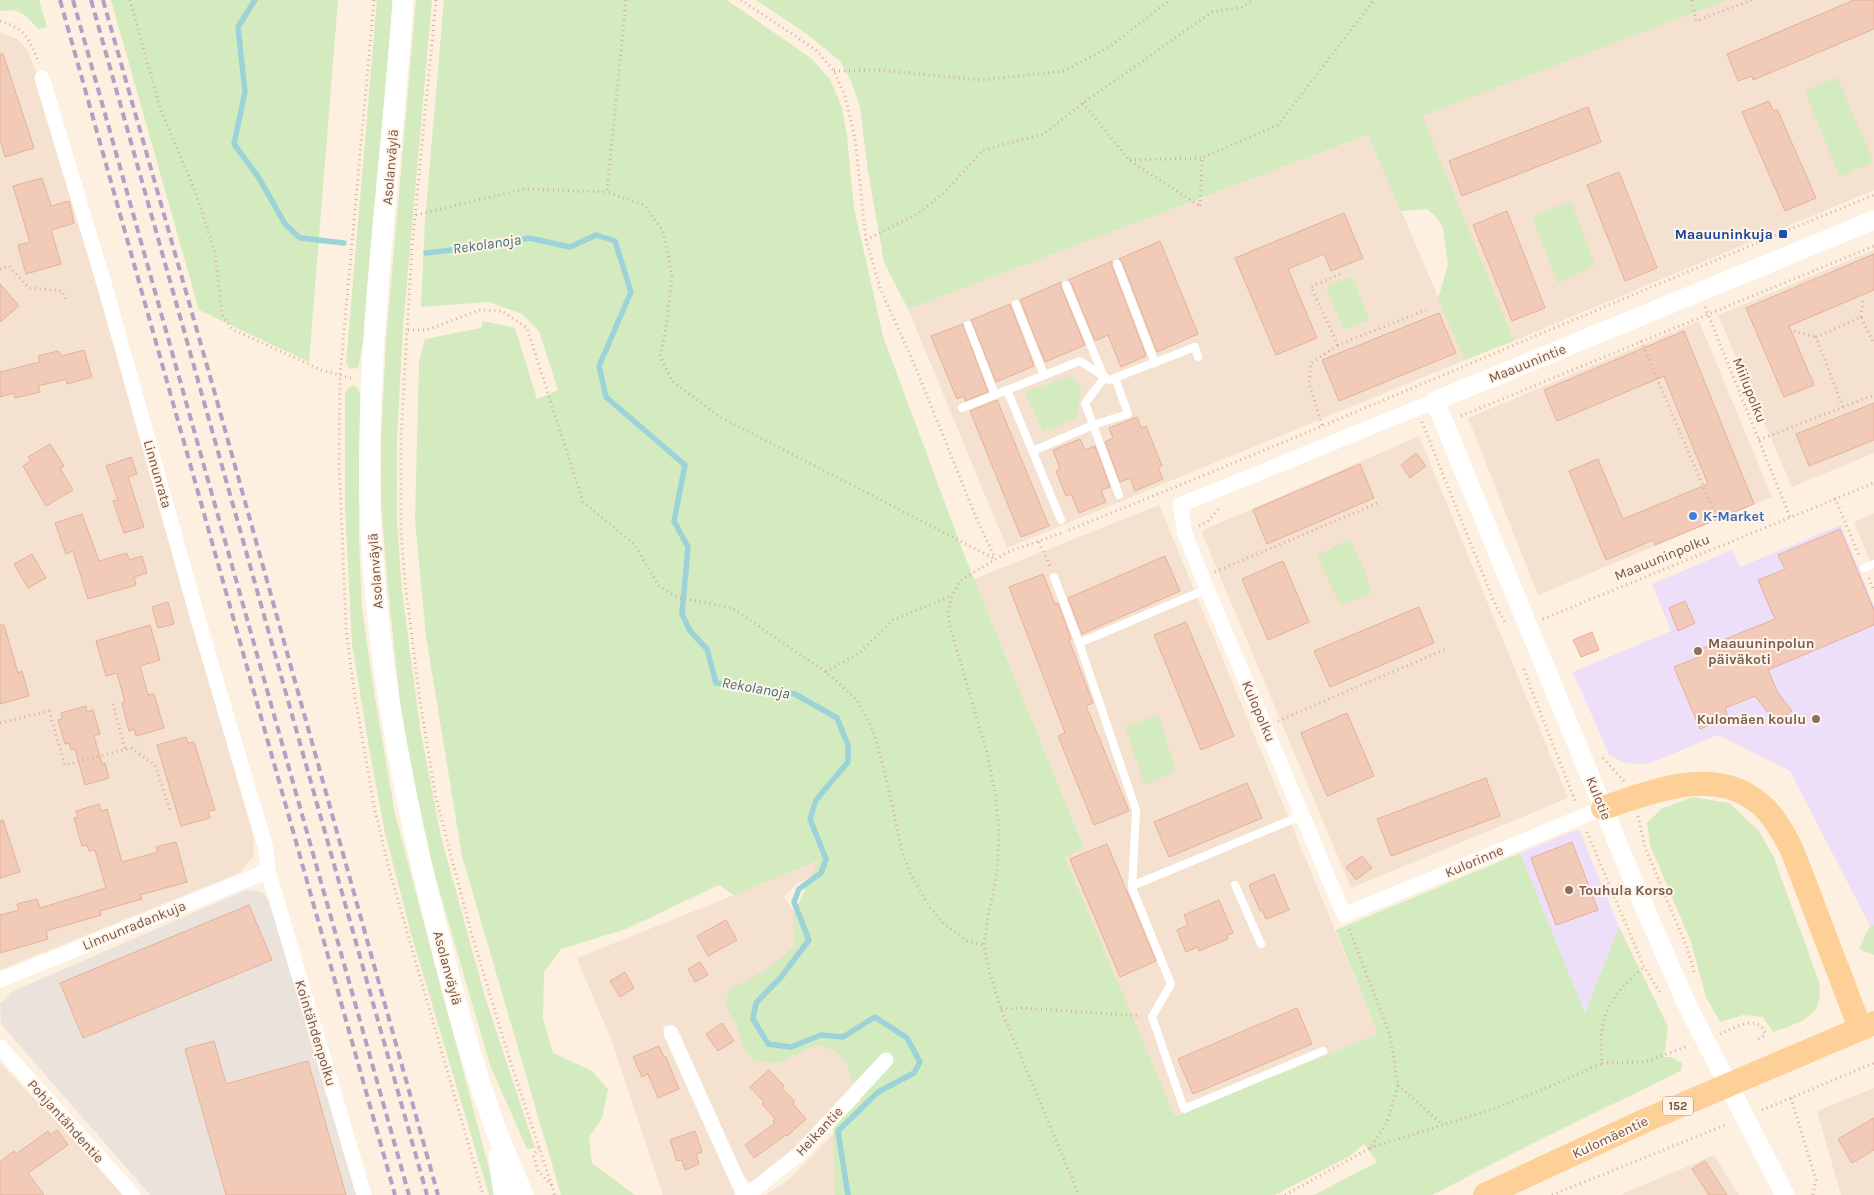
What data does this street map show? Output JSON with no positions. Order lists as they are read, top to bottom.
{
  "streets": {
    "main road": ["Asolanväylä", "152", "Kulomäentie"],
    "street": [
      "Maauunintie",
      "Linnunrata",
      "Kulopolku",
      "Kulotie",
      "Kulorinne",
      "Linnunradankuja",
      "Kointähdenpolku",
      "Pohjantähdentie",
      "Heikantie"
    ],
    "path": ["Miilupolku", "Maauuninpolku"]
  },
  "crossings": [
    ["Maauunintie", "Miilupolku"],
    ["Maauunintie", "Kulopolku"],
    ["Maauunintie", "Kulotie"],
    ["Miilupolku", "Maauuninpolku"],
    ["Linnunrata", "Linnunradankuja"],
    ["Linnunrata", "Kointähdenpolku"],
    ["Kulopolku", "Kulorinne"],
    ["Kulotie", "Kulorinne"],
    ["Linnunradankuja", "Kointähdenpolku"]
  ],
  "water": ["Rekolanoja"],
  "places": {
    "transit": ["Maauuninkuja"],
    "other": [
      "K-Market",
      "Maauuninpolun päiväkoti",
      "Kulomäen koulu",
      "Touhula Korso"
    ]
  }
}
